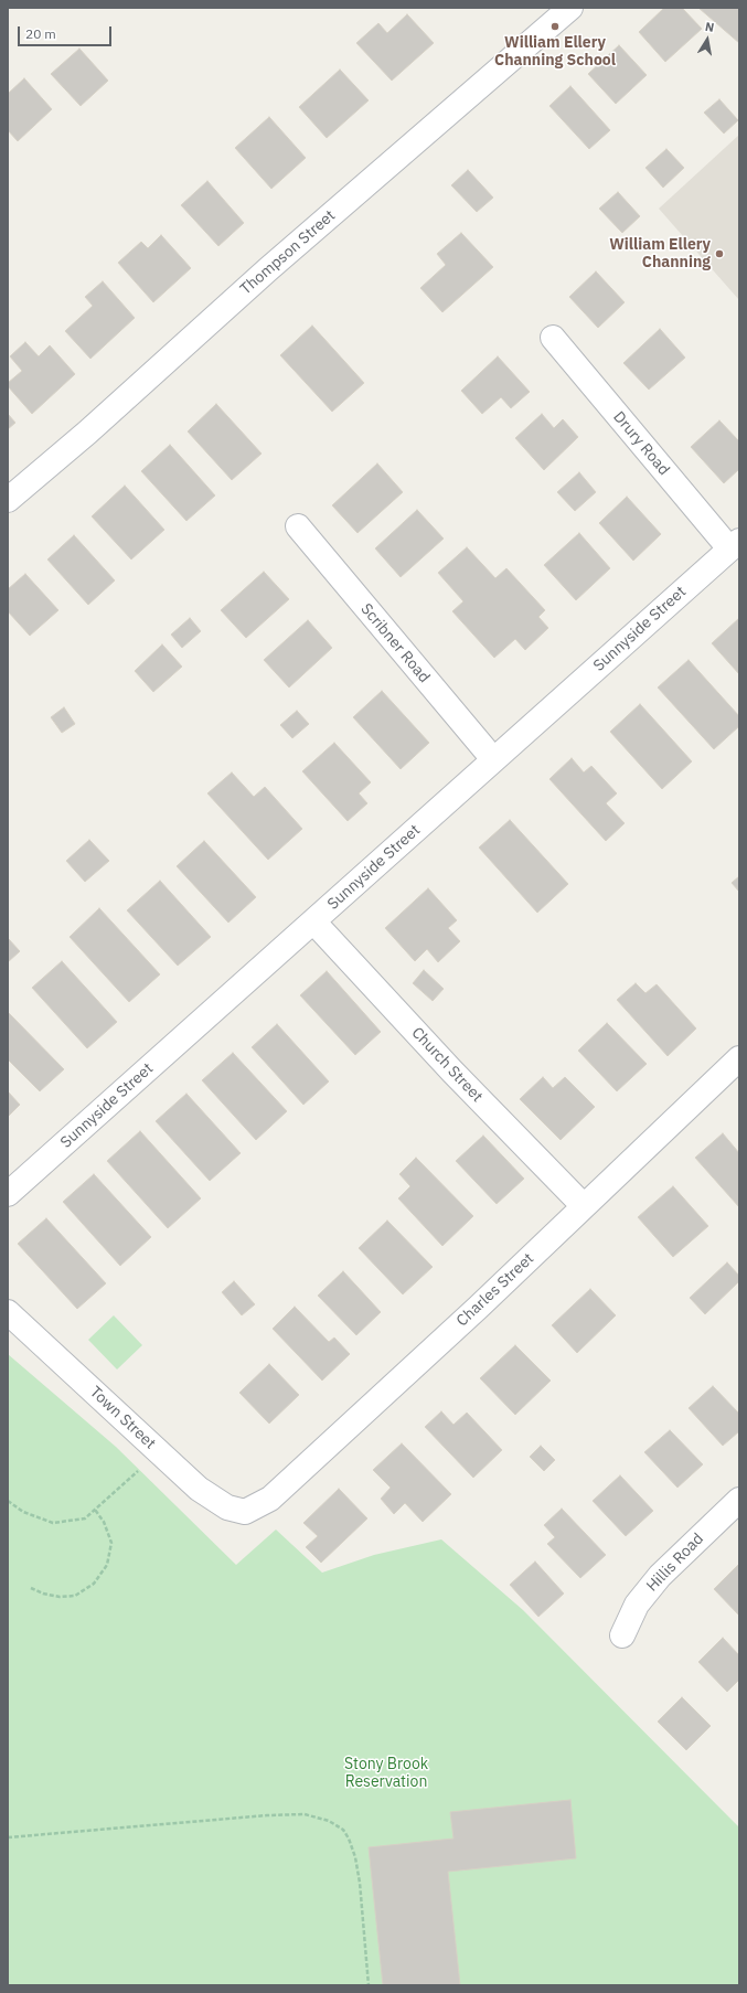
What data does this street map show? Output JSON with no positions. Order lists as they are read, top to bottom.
{
  "streets": {
    "street": [
      "Thompson Street",
      "Drury Road",
      "Sunnyside Street",
      "Scribner Road",
      "Church Street",
      "Charles Street",
      "Town Street",
      "Hillis Road"
    ]
  },
  "crossings": [
    ["Drury Road", "Sunnyside Street"],
    ["Sunnyside Street", "Scribner Road"],
    ["Sunnyside Street", "Church Street"],
    ["Church Street", "Charles Street"],
    ["Charles Street", "Town Street"]
  ],
  "parks": ["Stony Brook Reservation"],
  "places": ["William Ellery Channing School", "William Ellery Channing"],
  "scale_bar": "20 m",
  "north": "top"
}
